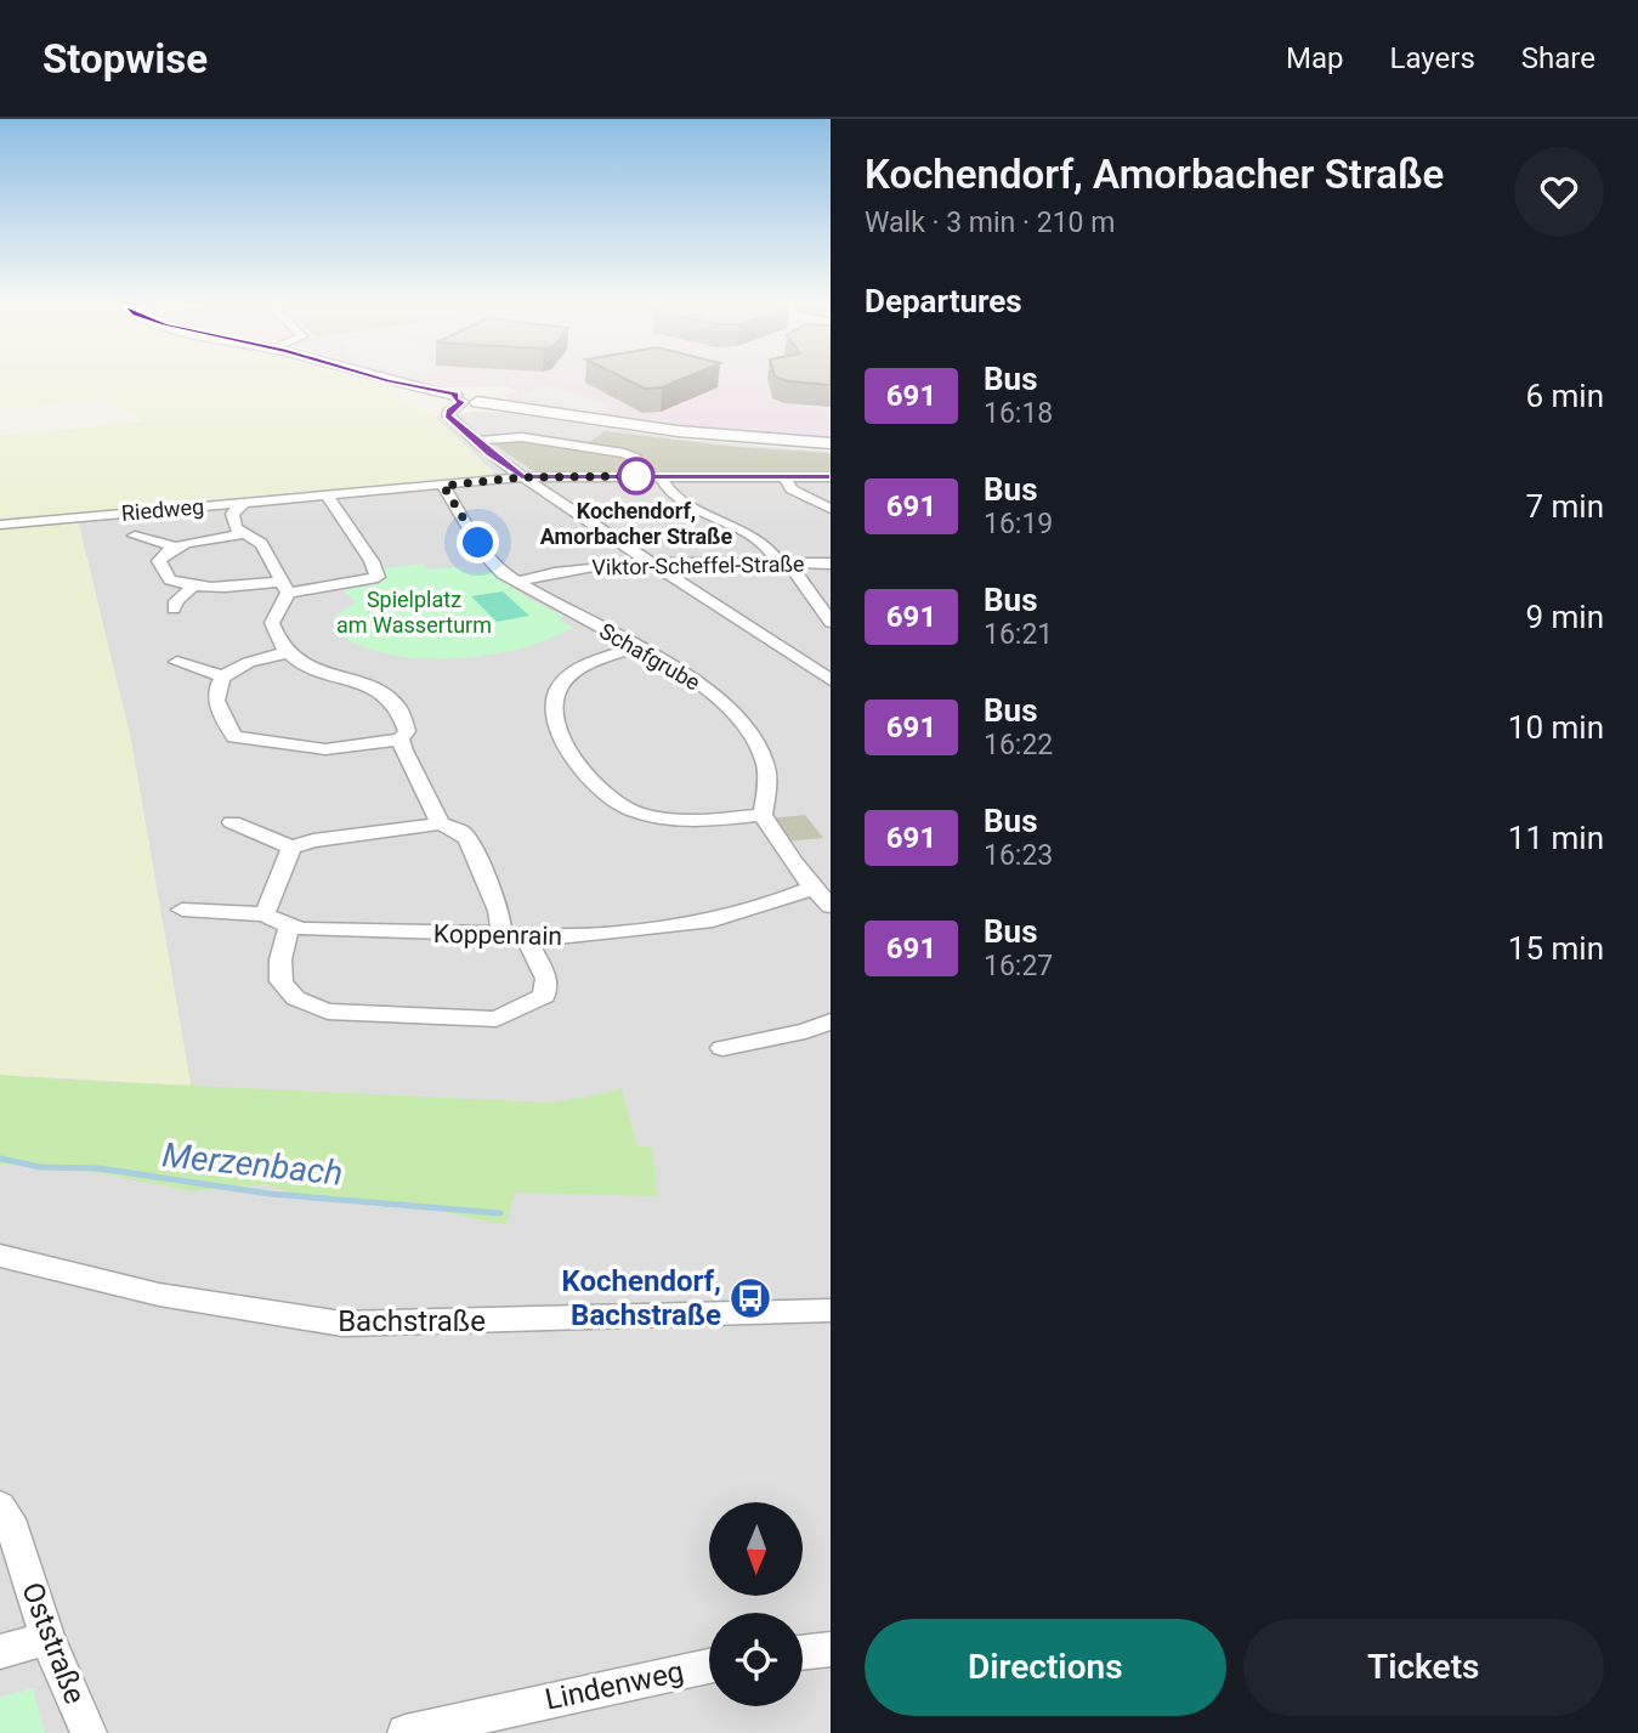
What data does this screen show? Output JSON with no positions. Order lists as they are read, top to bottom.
{
  "streets": {
    "street": [
      "Riedweg",
      "Viktor-Scheffel-Straße",
      "Schafgrube",
      "Koppenrain",
      "Bachstraße",
      "Oststraße",
      "Lindenweg"
    ]
  },
  "crossings": [
    ["Riedweg", "Schafgrube"],
    ["Viktor-Scheffel-Straße", "Schafgrube"]
  ],
  "water": ["Merzenbach"],
  "parks": ["Spielplatz am Wasserturm"],
  "places": {
    "other": ["Kochendorf, Amorbacher Straße"],
    "bus stop": ["Kochendorf, Bachstraße"]
  },
  "lines": ["bus line 691"],
  "north": "bottom",
  "page": {
    "header": "Stopwise",
    "nav": ["Map", "Layers", "Share"],
    "heading": [
      ["Kochendorf, Amorbacher Straße", "Walk · 3 min · 210 m"],
      "Departures"
    ],
    "list": [
      {
        "mark": "691",
        "name": "Bus",
        "note": "16:18",
        "value": "6 min"
      },
      {
        "mark": "691",
        "name": "Bus",
        "note": "16:19",
        "value": "7 min"
      },
      {
        "mark": "691",
        "name": "Bus",
        "note": "16:21",
        "value": "9 min"
      },
      {
        "mark": "691",
        "name": "Bus",
        "note": "16:22",
        "value": "10 min"
      },
      {
        "mark": "691",
        "name": "Bus",
        "note": "16:23",
        "value": "11 min"
      },
      {
        "mark": "691",
        "name": "Bus",
        "note": "16:27",
        "value": "15 min"
      }
    ],
    "buttons": ["Directions", "Tickets"]
  }
}
